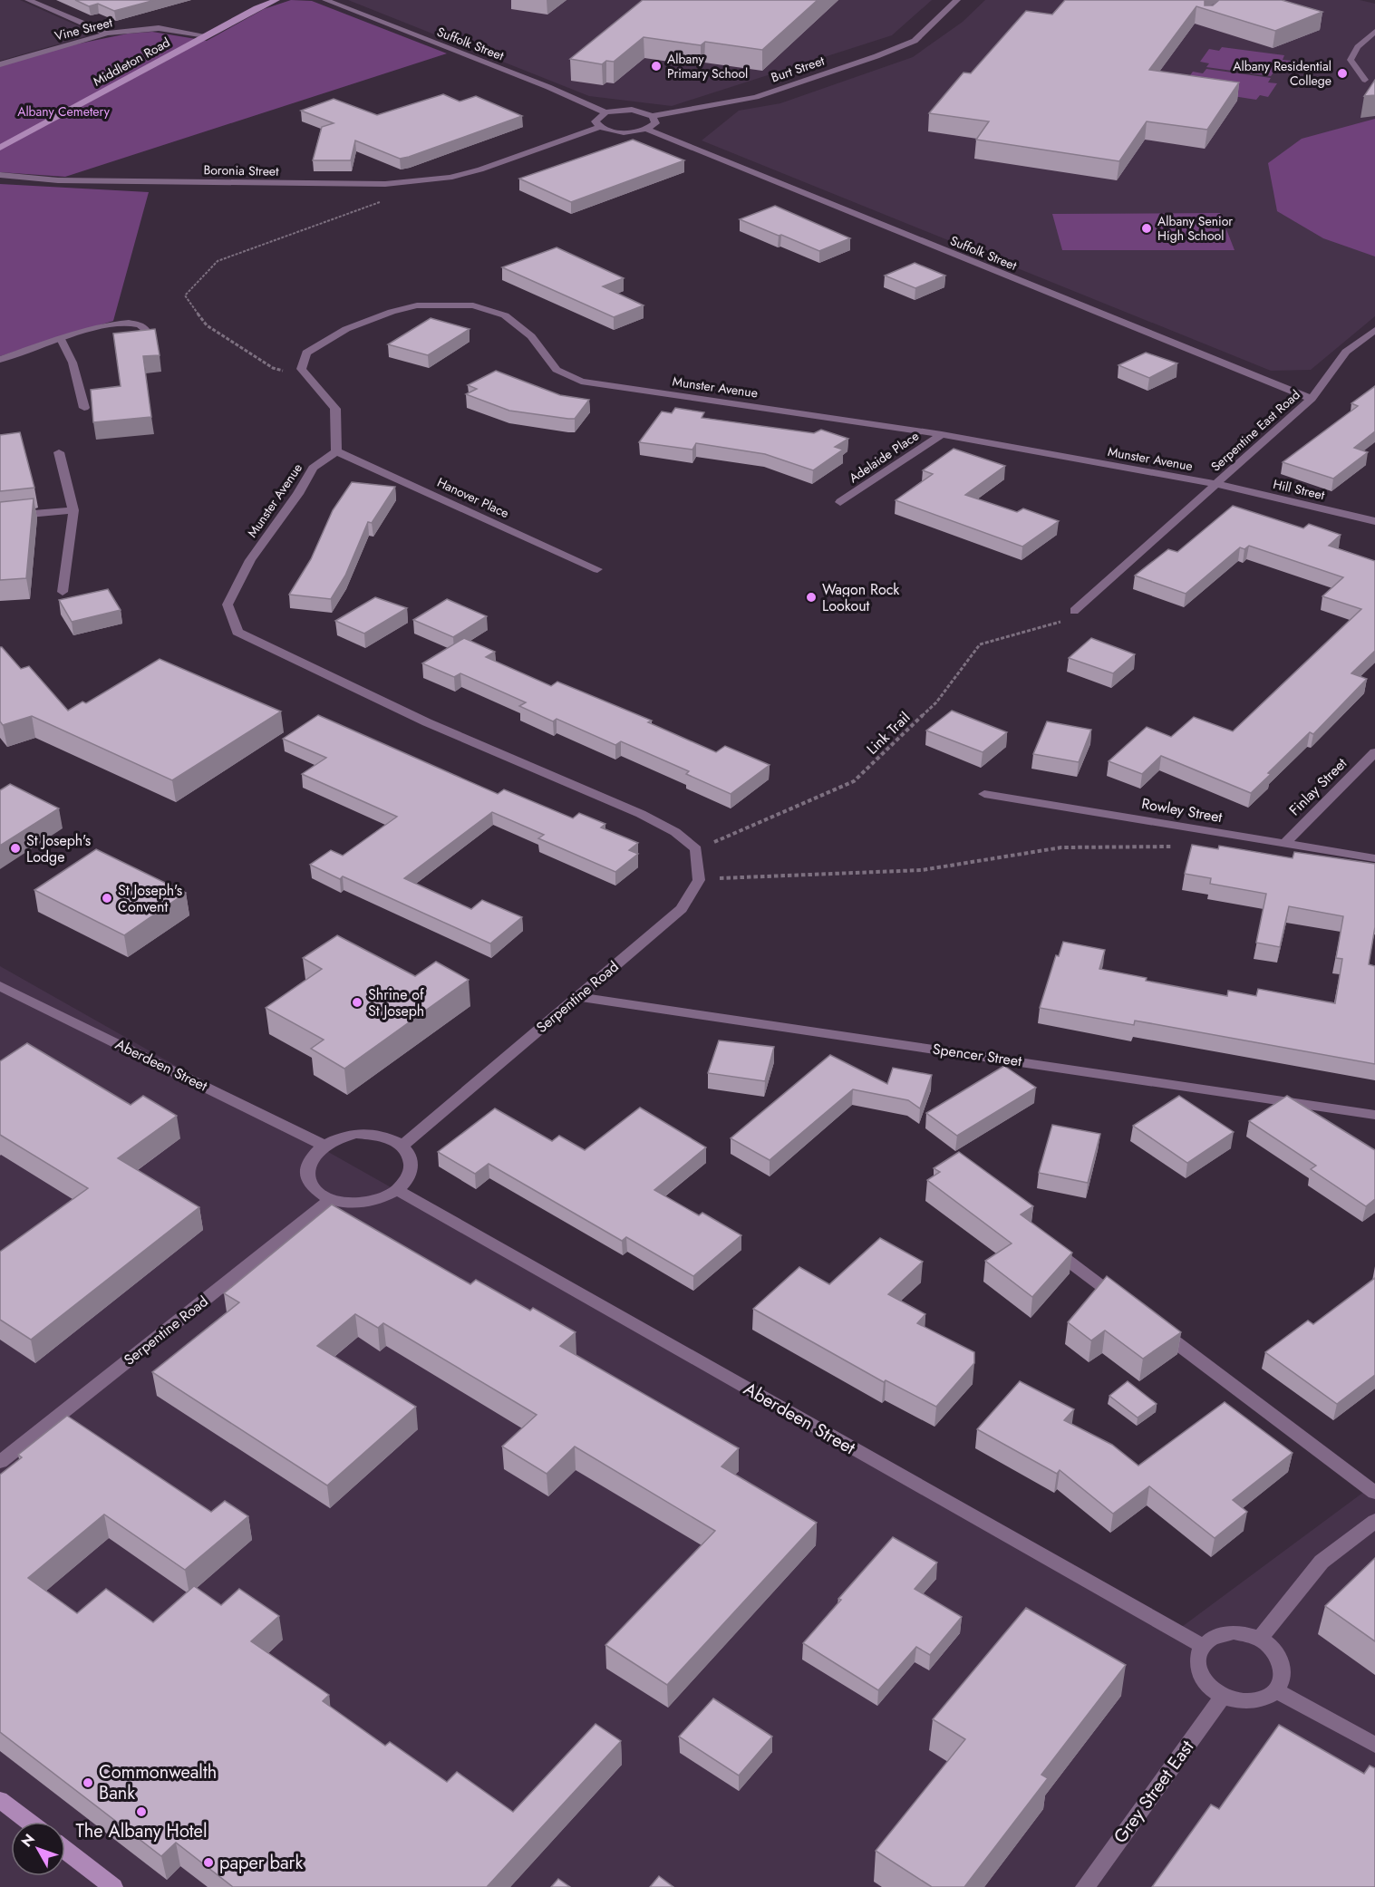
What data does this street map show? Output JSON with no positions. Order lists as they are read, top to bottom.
{
  "streets": {
    "main road": ["Middleton Road"],
    "street": [
      "Vine Street",
      "Suffolk Street",
      "Burt Street",
      "Boronia Street",
      "Munster Avenue",
      "Serpentine East Road",
      "Adelaide Place",
      "Hill Street",
      "Hanover Place",
      "Finlay Street",
      "Rowley Street",
      "Serpentine Road",
      "Spencer Street",
      "Aberdeen Street",
      "Grey Street East"
    ],
    "path": ["Link Trail"]
  },
  "crossings": [
    ["Vine Street", "Middleton Road"],
    ["Suffolk Street", "Serpentine East Road"],
    ["Munster Avenue", "Serpentine East Road"],
    ["Munster Avenue", "Adelaide Place"],
    ["Munster Avenue", "Hill Street"],
    ["Munster Avenue", "Hanover Place"],
    ["Munster Avenue", "Link Trail"],
    ["Serpentine East Road", "Hill Street"],
    ["Serpentine East Road", "Link Trail"],
    ["Finlay Street", "Rowley Street"],
    ["Serpentine Road", "Spencer Street"],
    ["Serpentine Road", "Aberdeen Street"],
    ["Aberdeen Street", "Grey Street East"]
  ],
  "parks": ["Albany Cemetery"],
  "places": [
    "Albany Primary School",
    "Albany Residential College",
    "Albany Senior High School",
    "Wagon Rock Lookout",
    "St Joseph's Lodge",
    "St Joseph's Convent",
    "Shrine of St Joseph",
    "Commonwealth Bank",
    "The Albany Hotel",
    "paper bark"
  ],
  "north": "top left"
}
